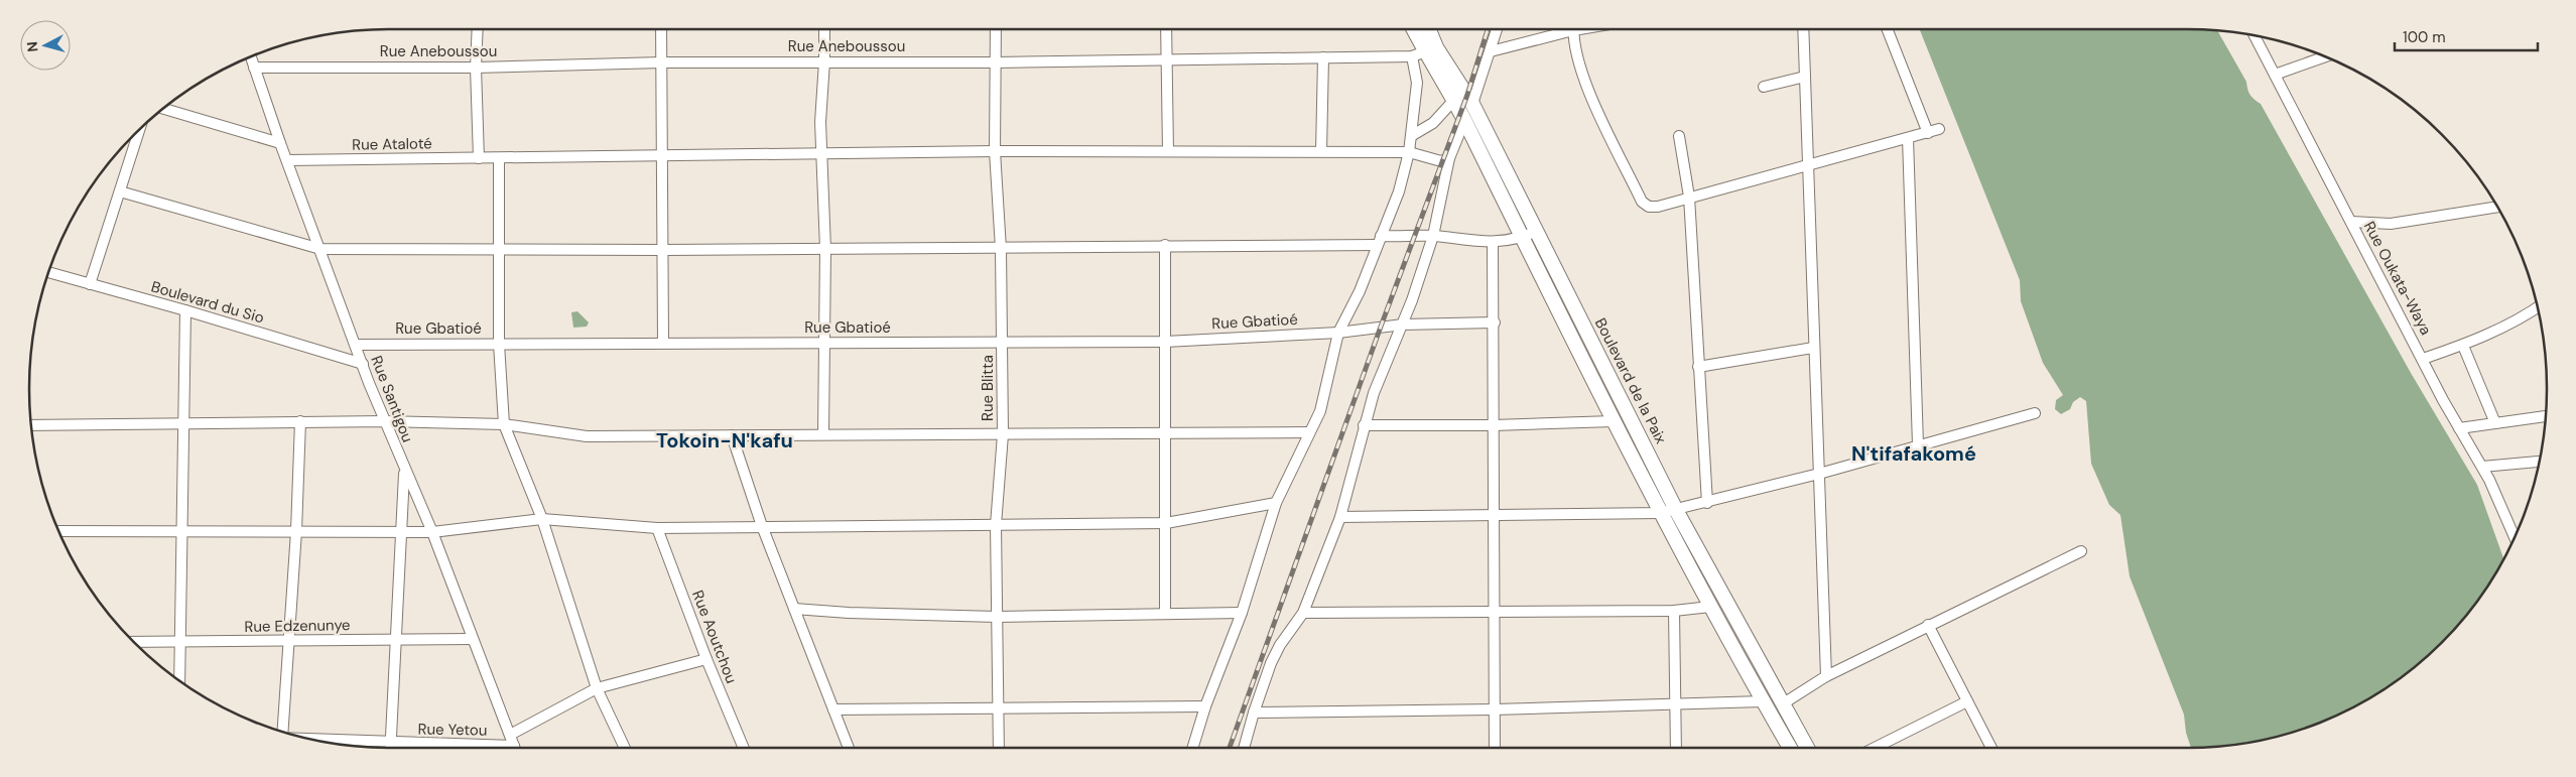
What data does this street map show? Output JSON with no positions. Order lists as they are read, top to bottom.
{
  "streets": {
    "main road": ["Boulevard de la Paix"],
    "street": [
      "Rue Aneboussou",
      "Rue Ataloté",
      "Rue Oukata-Waya",
      "Boulevard du Sio",
      "Rue Gbatioé",
      "Rue Blitta",
      "Rue Santigou",
      "Rue Edzenunye",
      "Rue Aoutchou",
      "Rue Yetou"
    ]
  },
  "crossings": [
    ["Rue Aneboussou", "Boulevard de la Paix"],
    ["Rue Aneboussou", "Rue Blitta"],
    ["Rue Aneboussou", "Rue Santigou"],
    ["Rue Ataloté", "Rue Blitta"],
    ["Rue Ataloté", "Rue Santigou"],
    ["Boulevard du Sio", "Rue Santigou"],
    ["Rue Gbatioé", "Rue Blitta"],
    ["Rue Gbatioé", "Rue Santigou"],
    ["Rue Santigou", "Rue Edzenunye"],
    ["Rue Santigou", "Rue Yetou"]
  ],
  "districts": ["Tokoin-N'kafu", "N'tifafakomé"],
  "scale_bar": "100 m",
  "north": "left"
}
